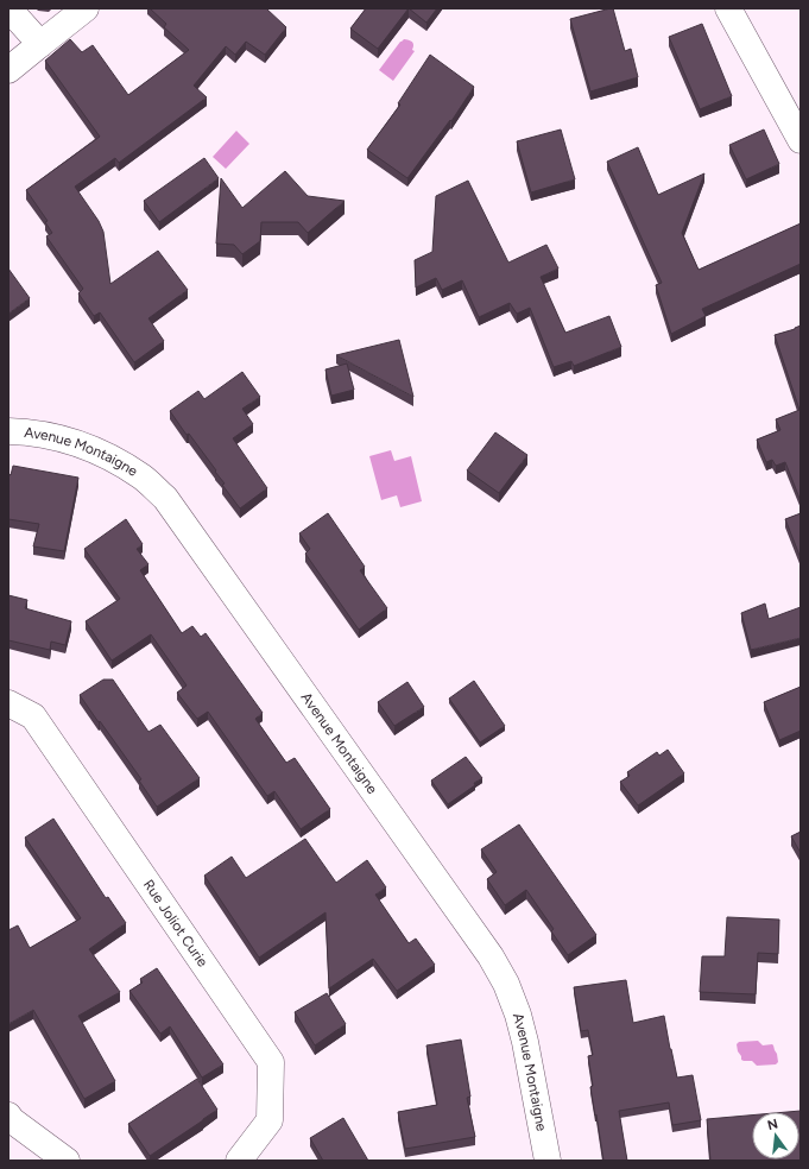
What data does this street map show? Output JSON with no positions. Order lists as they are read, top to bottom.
{
  "streets": {
    "street": ["Avenue Montaigne", "Rue Joliot Curie"]
  },
  "north": "top"
}
